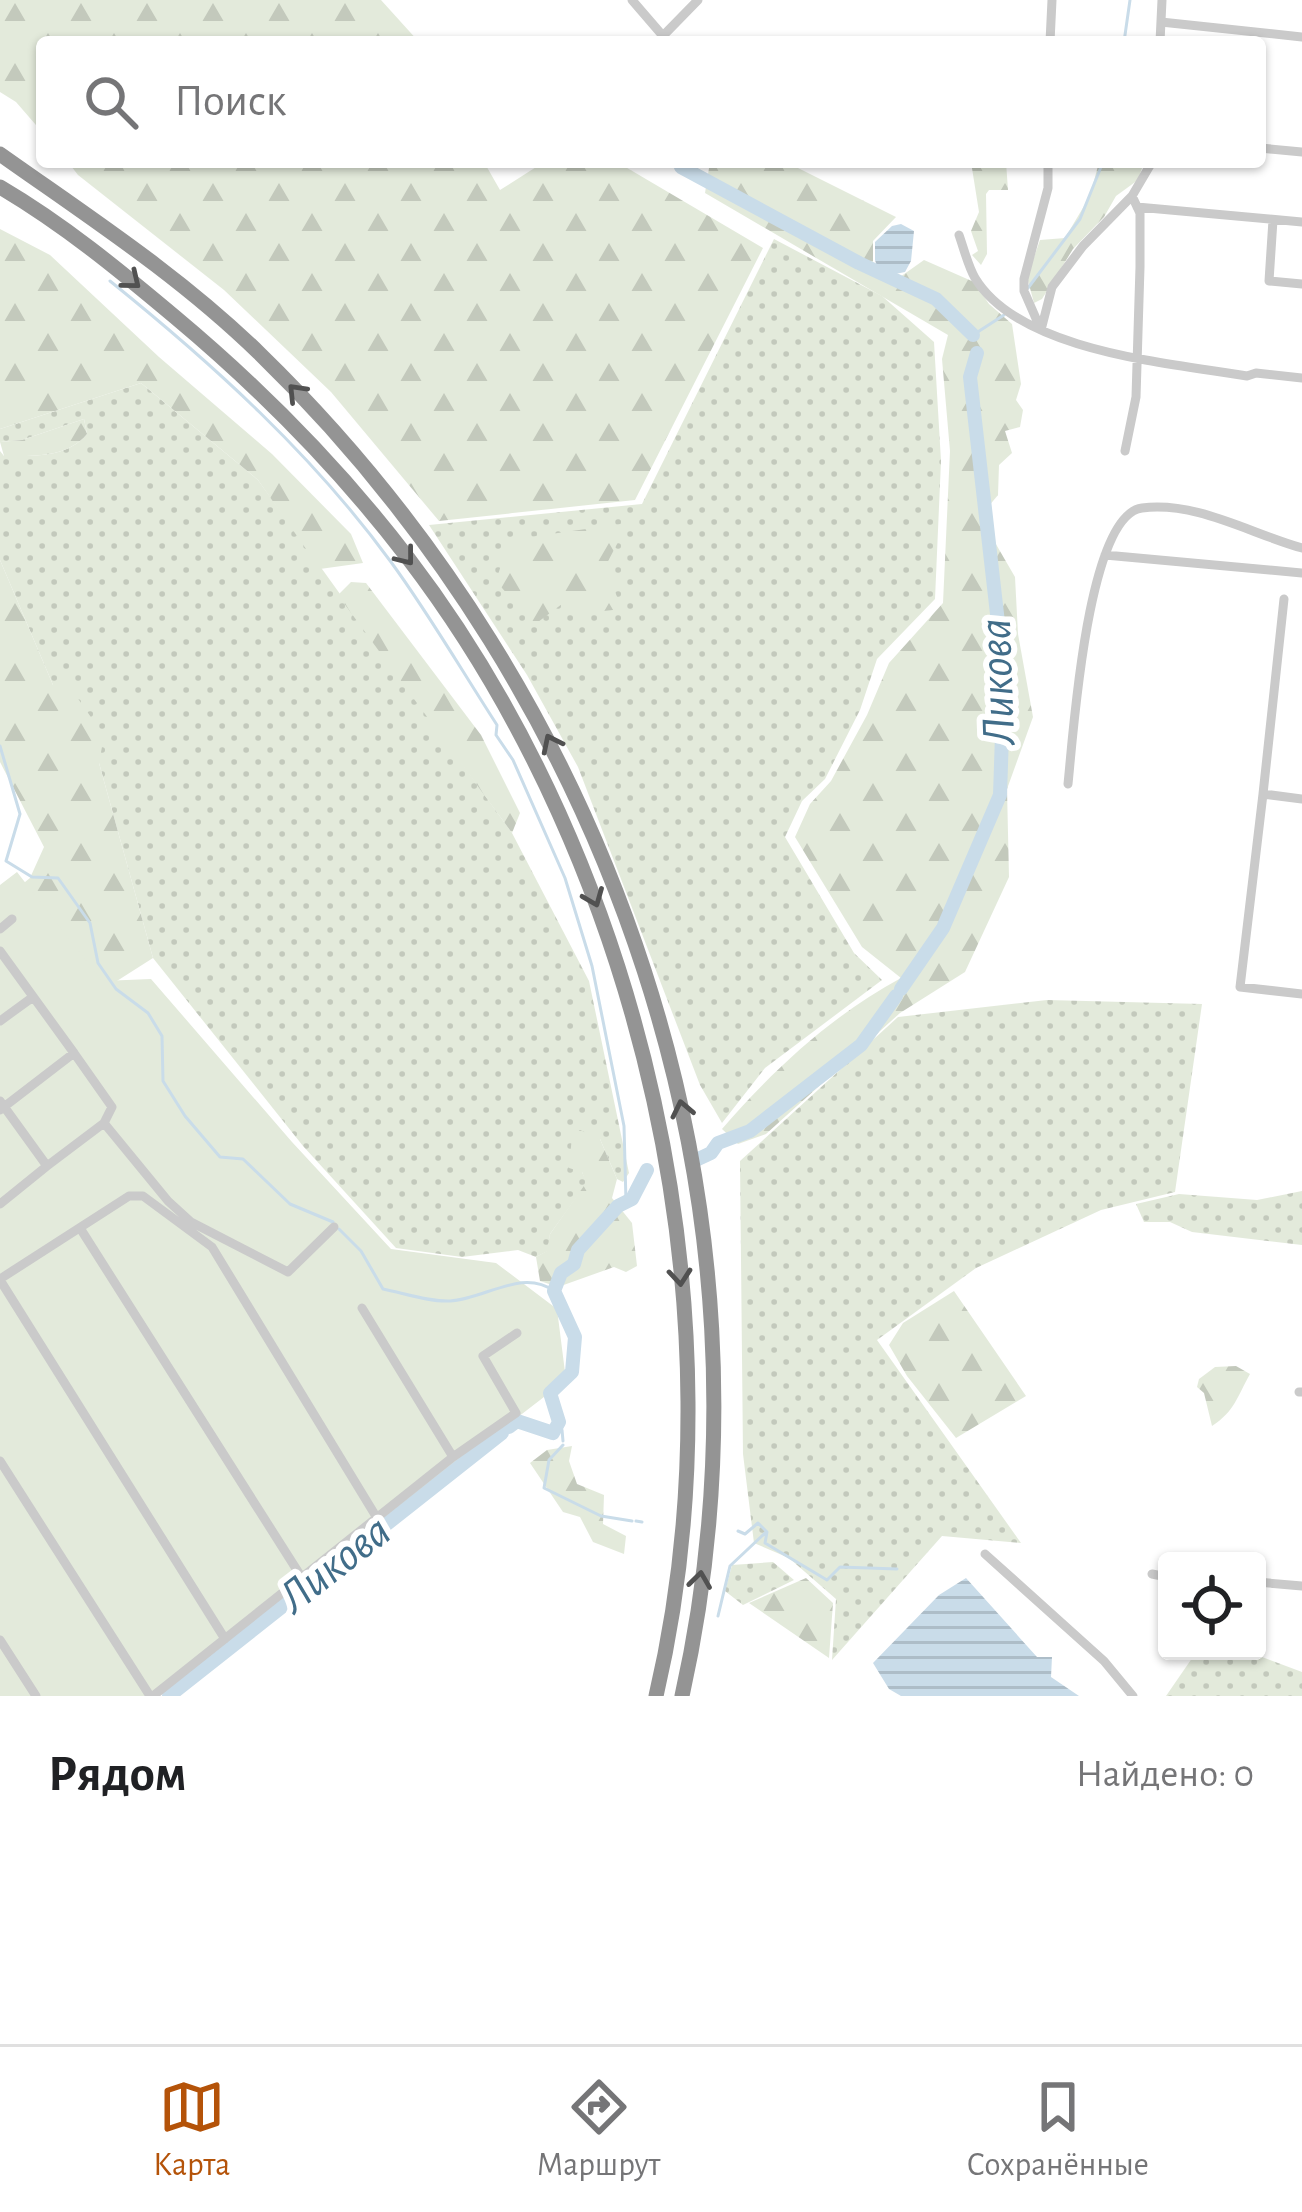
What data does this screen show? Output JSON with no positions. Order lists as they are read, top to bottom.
{
  "water": ["Ликова"],
  "page": {
    "search": "Поиск",
    "heading": ["Рядом", "Найдено: 0"],
    "nav": ["Карта", "Маршрут", "Сохранённые"]
  }
}
